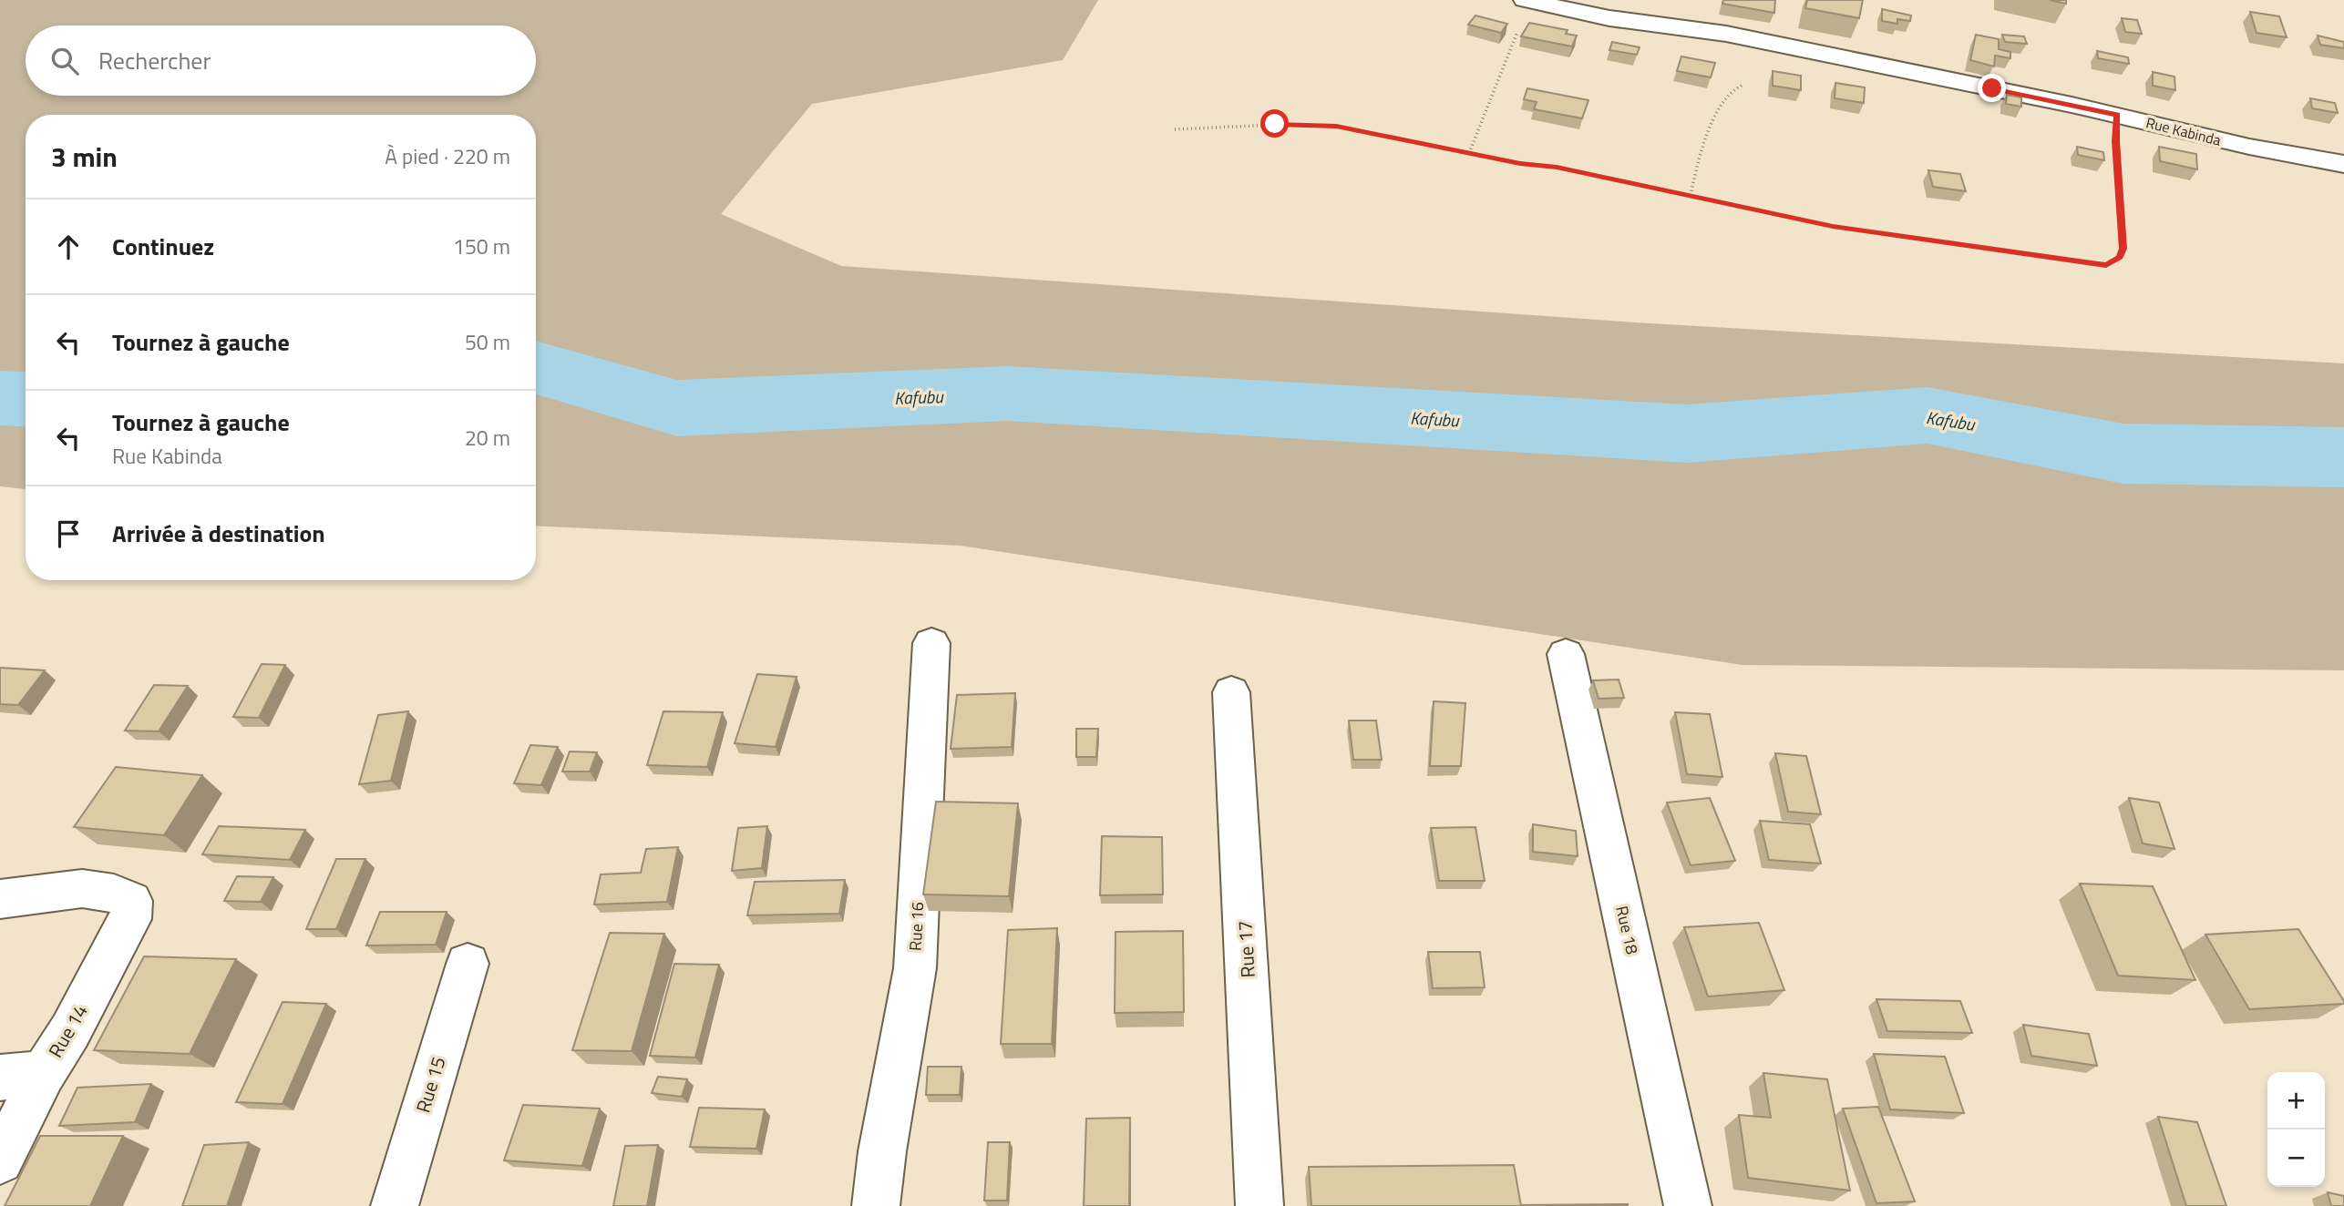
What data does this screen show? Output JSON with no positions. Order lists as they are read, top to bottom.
{
  "streets": {
    "street": [
      "Rue Kabinda",
      "Rue 16",
      "Rue 18",
      "Rue 17",
      "Rue 14",
      "Rue 15"
    ]
  },
  "water": ["Kafubu"],
  "page": {
    "search": "Rechercher",
    "heading": ["3 min", "À pied · 220 m"],
    "list": [
      ["Continuez", "150 m"],
      ["Tournez à gauche", "50 m"],
      ["Tournez à gauche", "Rue Kabinda", "20 m"],
      "Arrivée à destination"
    ],
    "map_buttons": ["+", "−"]
  }
}
